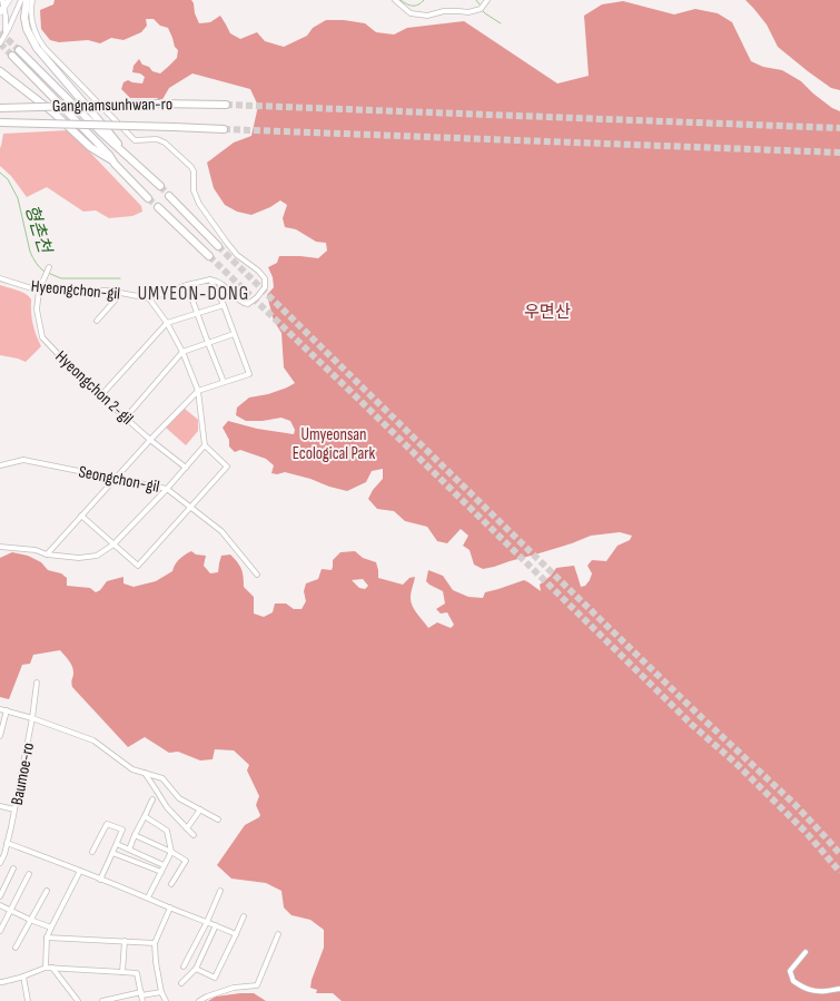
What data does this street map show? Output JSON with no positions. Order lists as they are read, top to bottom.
{
  "streets": {
    "highway": ["Gangnamsunhwan-ro"],
    "street": [
      "Hyeongchon-gil",
      "Hyeongchon 2-gil",
      "Seongchon-gil",
      "Baumoe-ro"
    ]
  },
  "crossings": [
    ["Hyeongchon-gil", "Hyeongchon 2-gil"]
  ],
  "districts": ["UMYEON-DONG"],
  "water": ["형촌천"],
  "parks": ["우면산", "Umyeonsan Ecological Park"]
}
